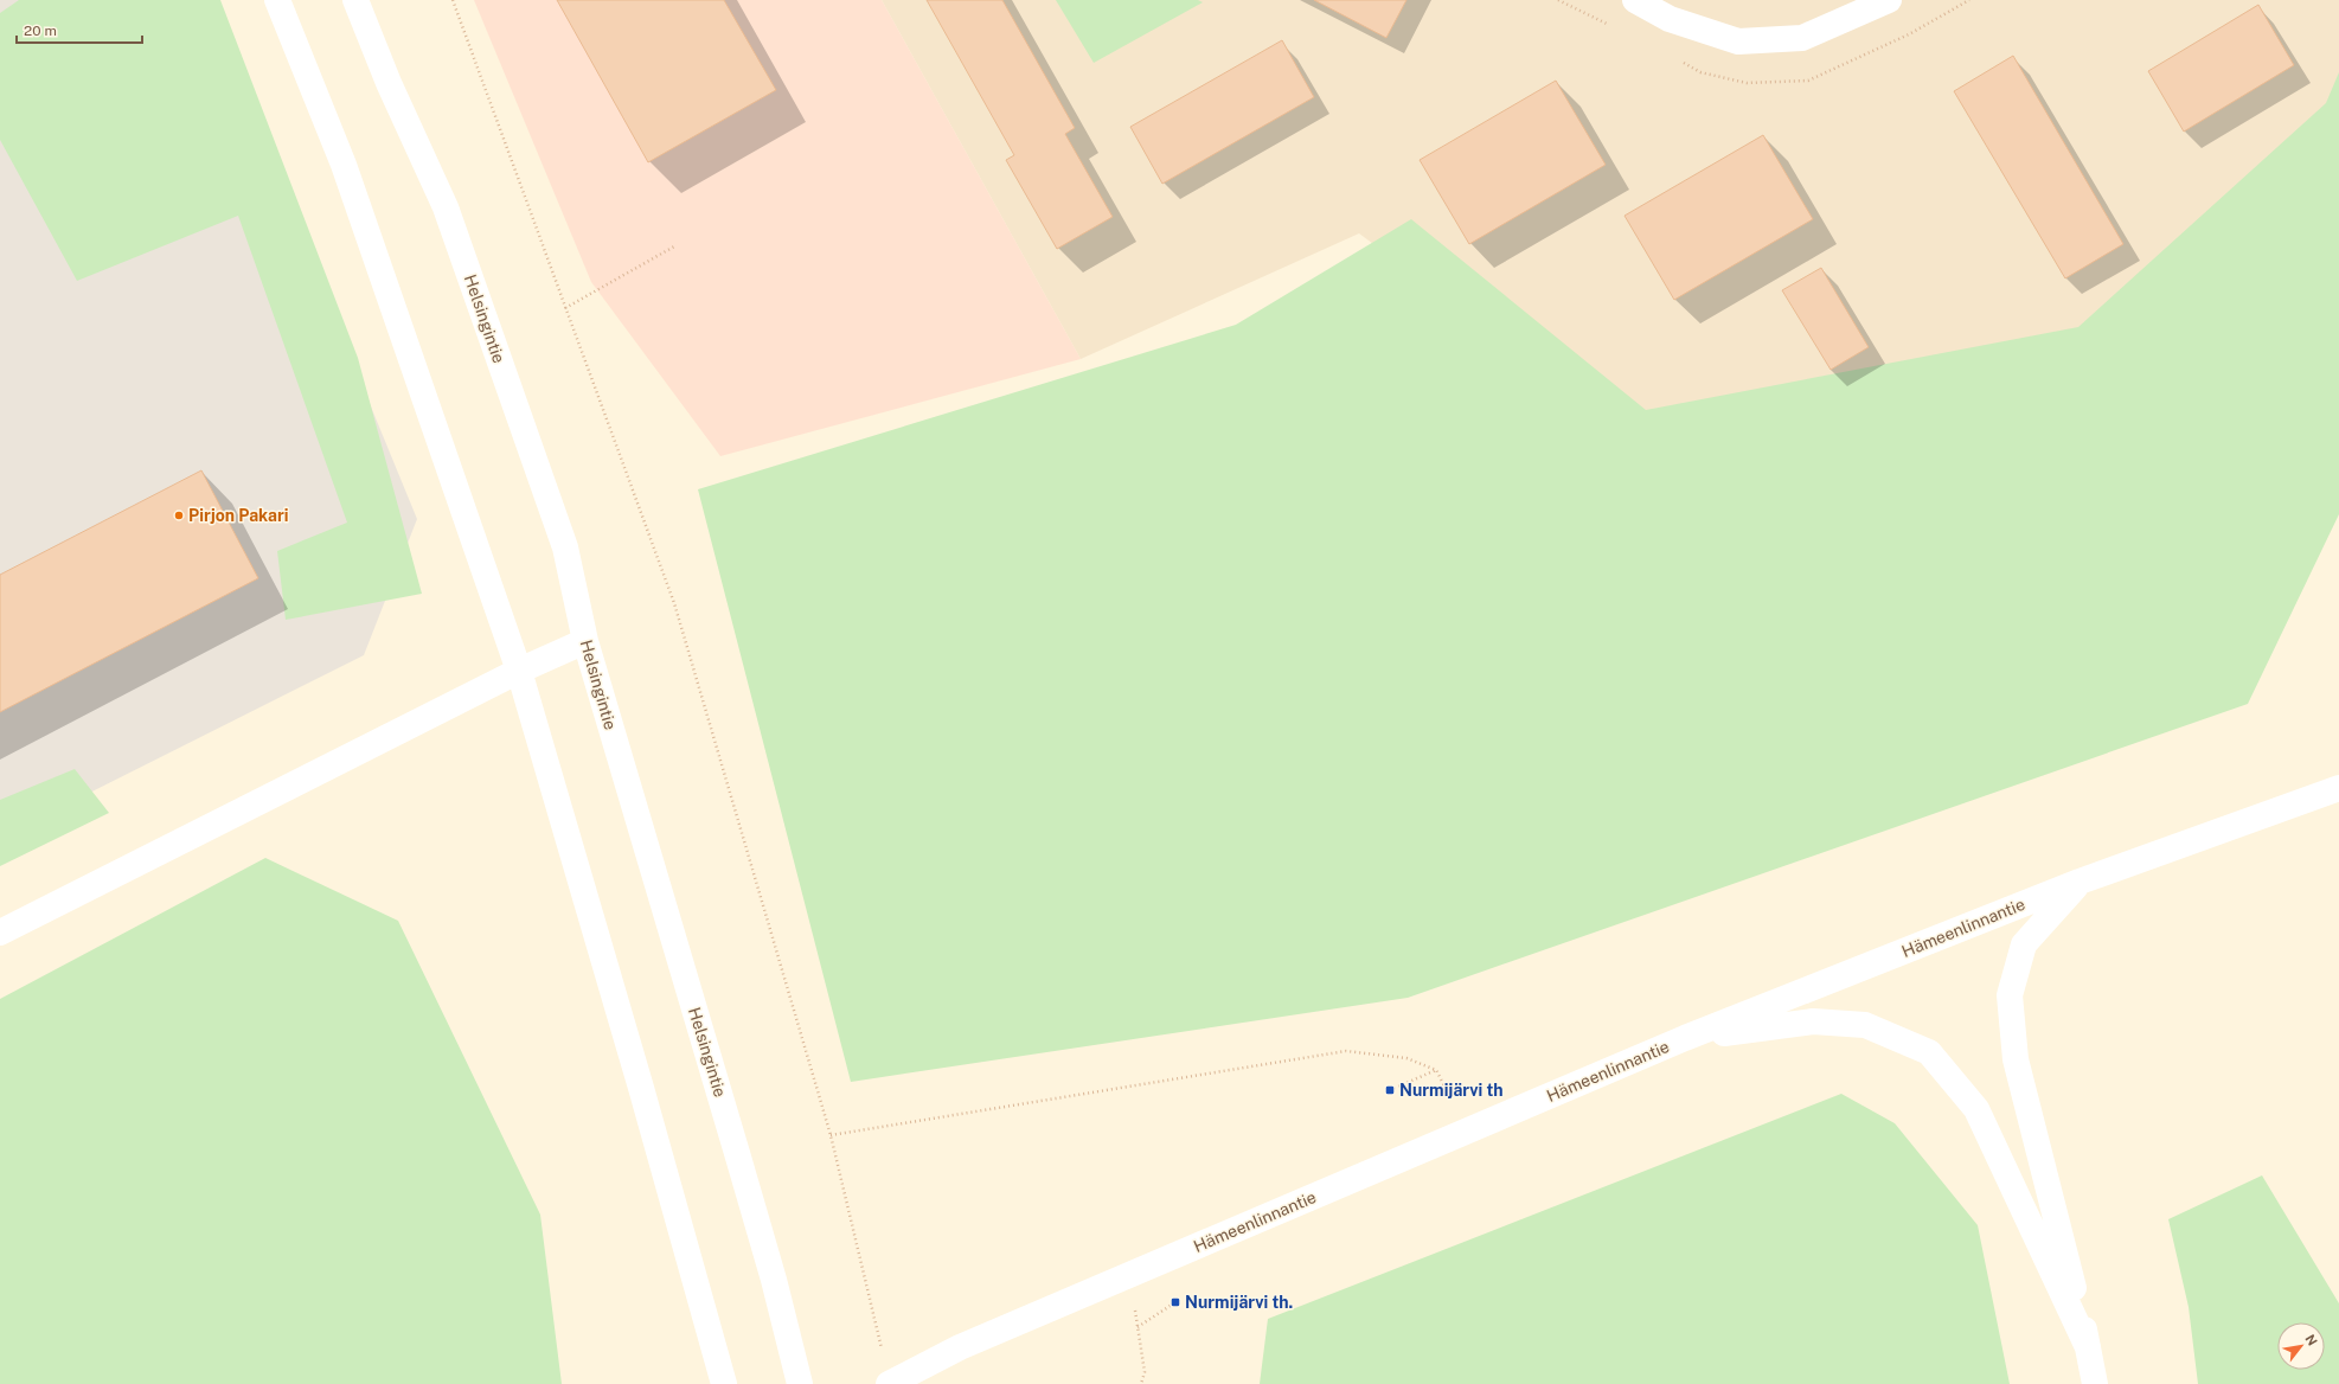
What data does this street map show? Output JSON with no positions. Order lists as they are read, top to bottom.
{
  "streets": {
    "main road": ["Helsingintie", "Hämeenlinnantie"]
  },
  "places": {
    "other": ["Pirjon Pakari"],
    "transit": ["Nurmijärvi th", "Nurmijärvi th."]
  },
  "scale_bar": "20 m",
  "north": "top right"
}
